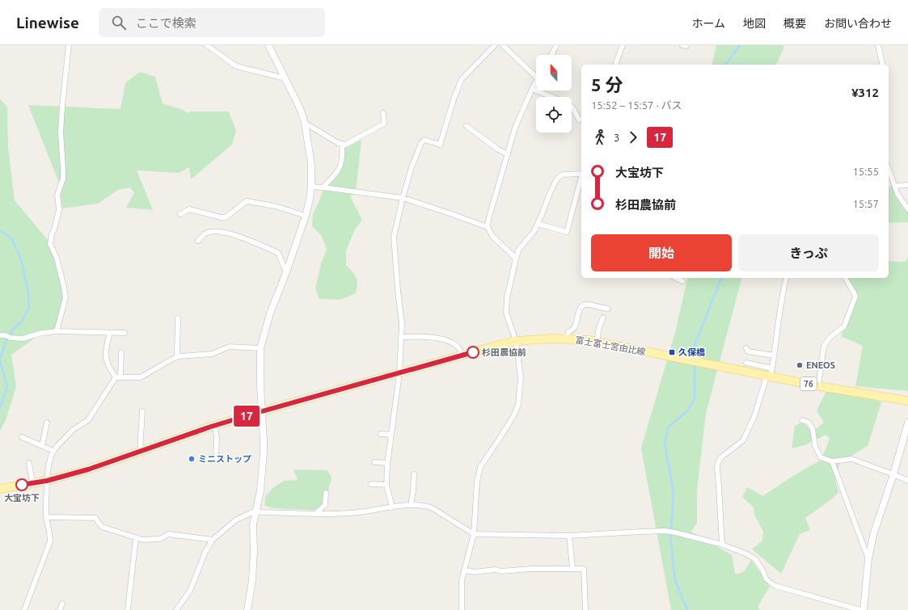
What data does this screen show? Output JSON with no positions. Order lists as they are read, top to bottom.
{
  "streets": {
    "main road": ["富士富士宮由比線", "76"]
  },
  "places": {
    "other": [
      "杉田農協前",
      "ENEOS",
      "ミニストップ",
      "大宝坊下"
    ],
    "transit": ["久保橋"]
  },
  "lines": ["bus line 17"],
  "north": "top",
  "page": {
    "header": "Linewise",
    "search": "ここで検索",
    "nav": [
      "ホーム",
      "地図",
      "概要",
      "お問い合わせ"
    ],
    "on_map": "17",
    "heading": ["5 分", "15:52 – 15:57 · バス", "¥312"],
    "legs": ["3", "17"],
    "list": [
      {
        "name": "大宝坊下",
        "value": "15:55"
      },
      {
        "name": "杉田農協前",
        "value": "15:57"
      }
    ],
    "buttons": ["開始", "きっぷ"]
  }
}
